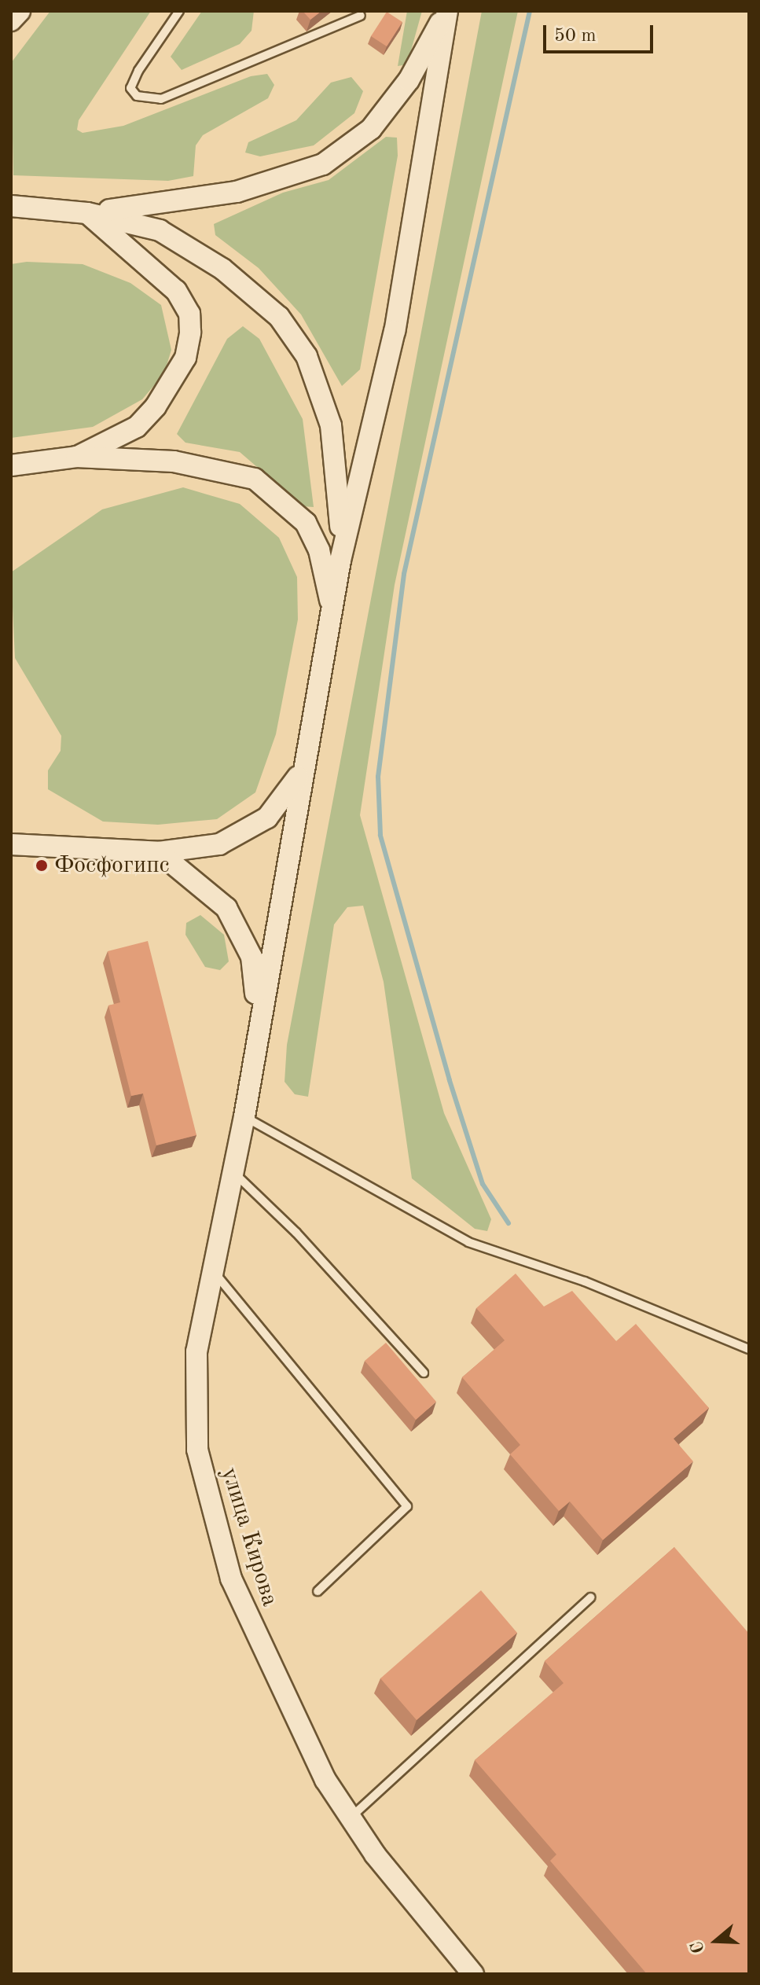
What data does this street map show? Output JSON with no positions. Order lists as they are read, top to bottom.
{
  "streets": {
    "street": ["улица Кирова"]
  },
  "places": ["Фосфогипс"],
  "scale_bar": "50 m",
  "north": "left"
}
